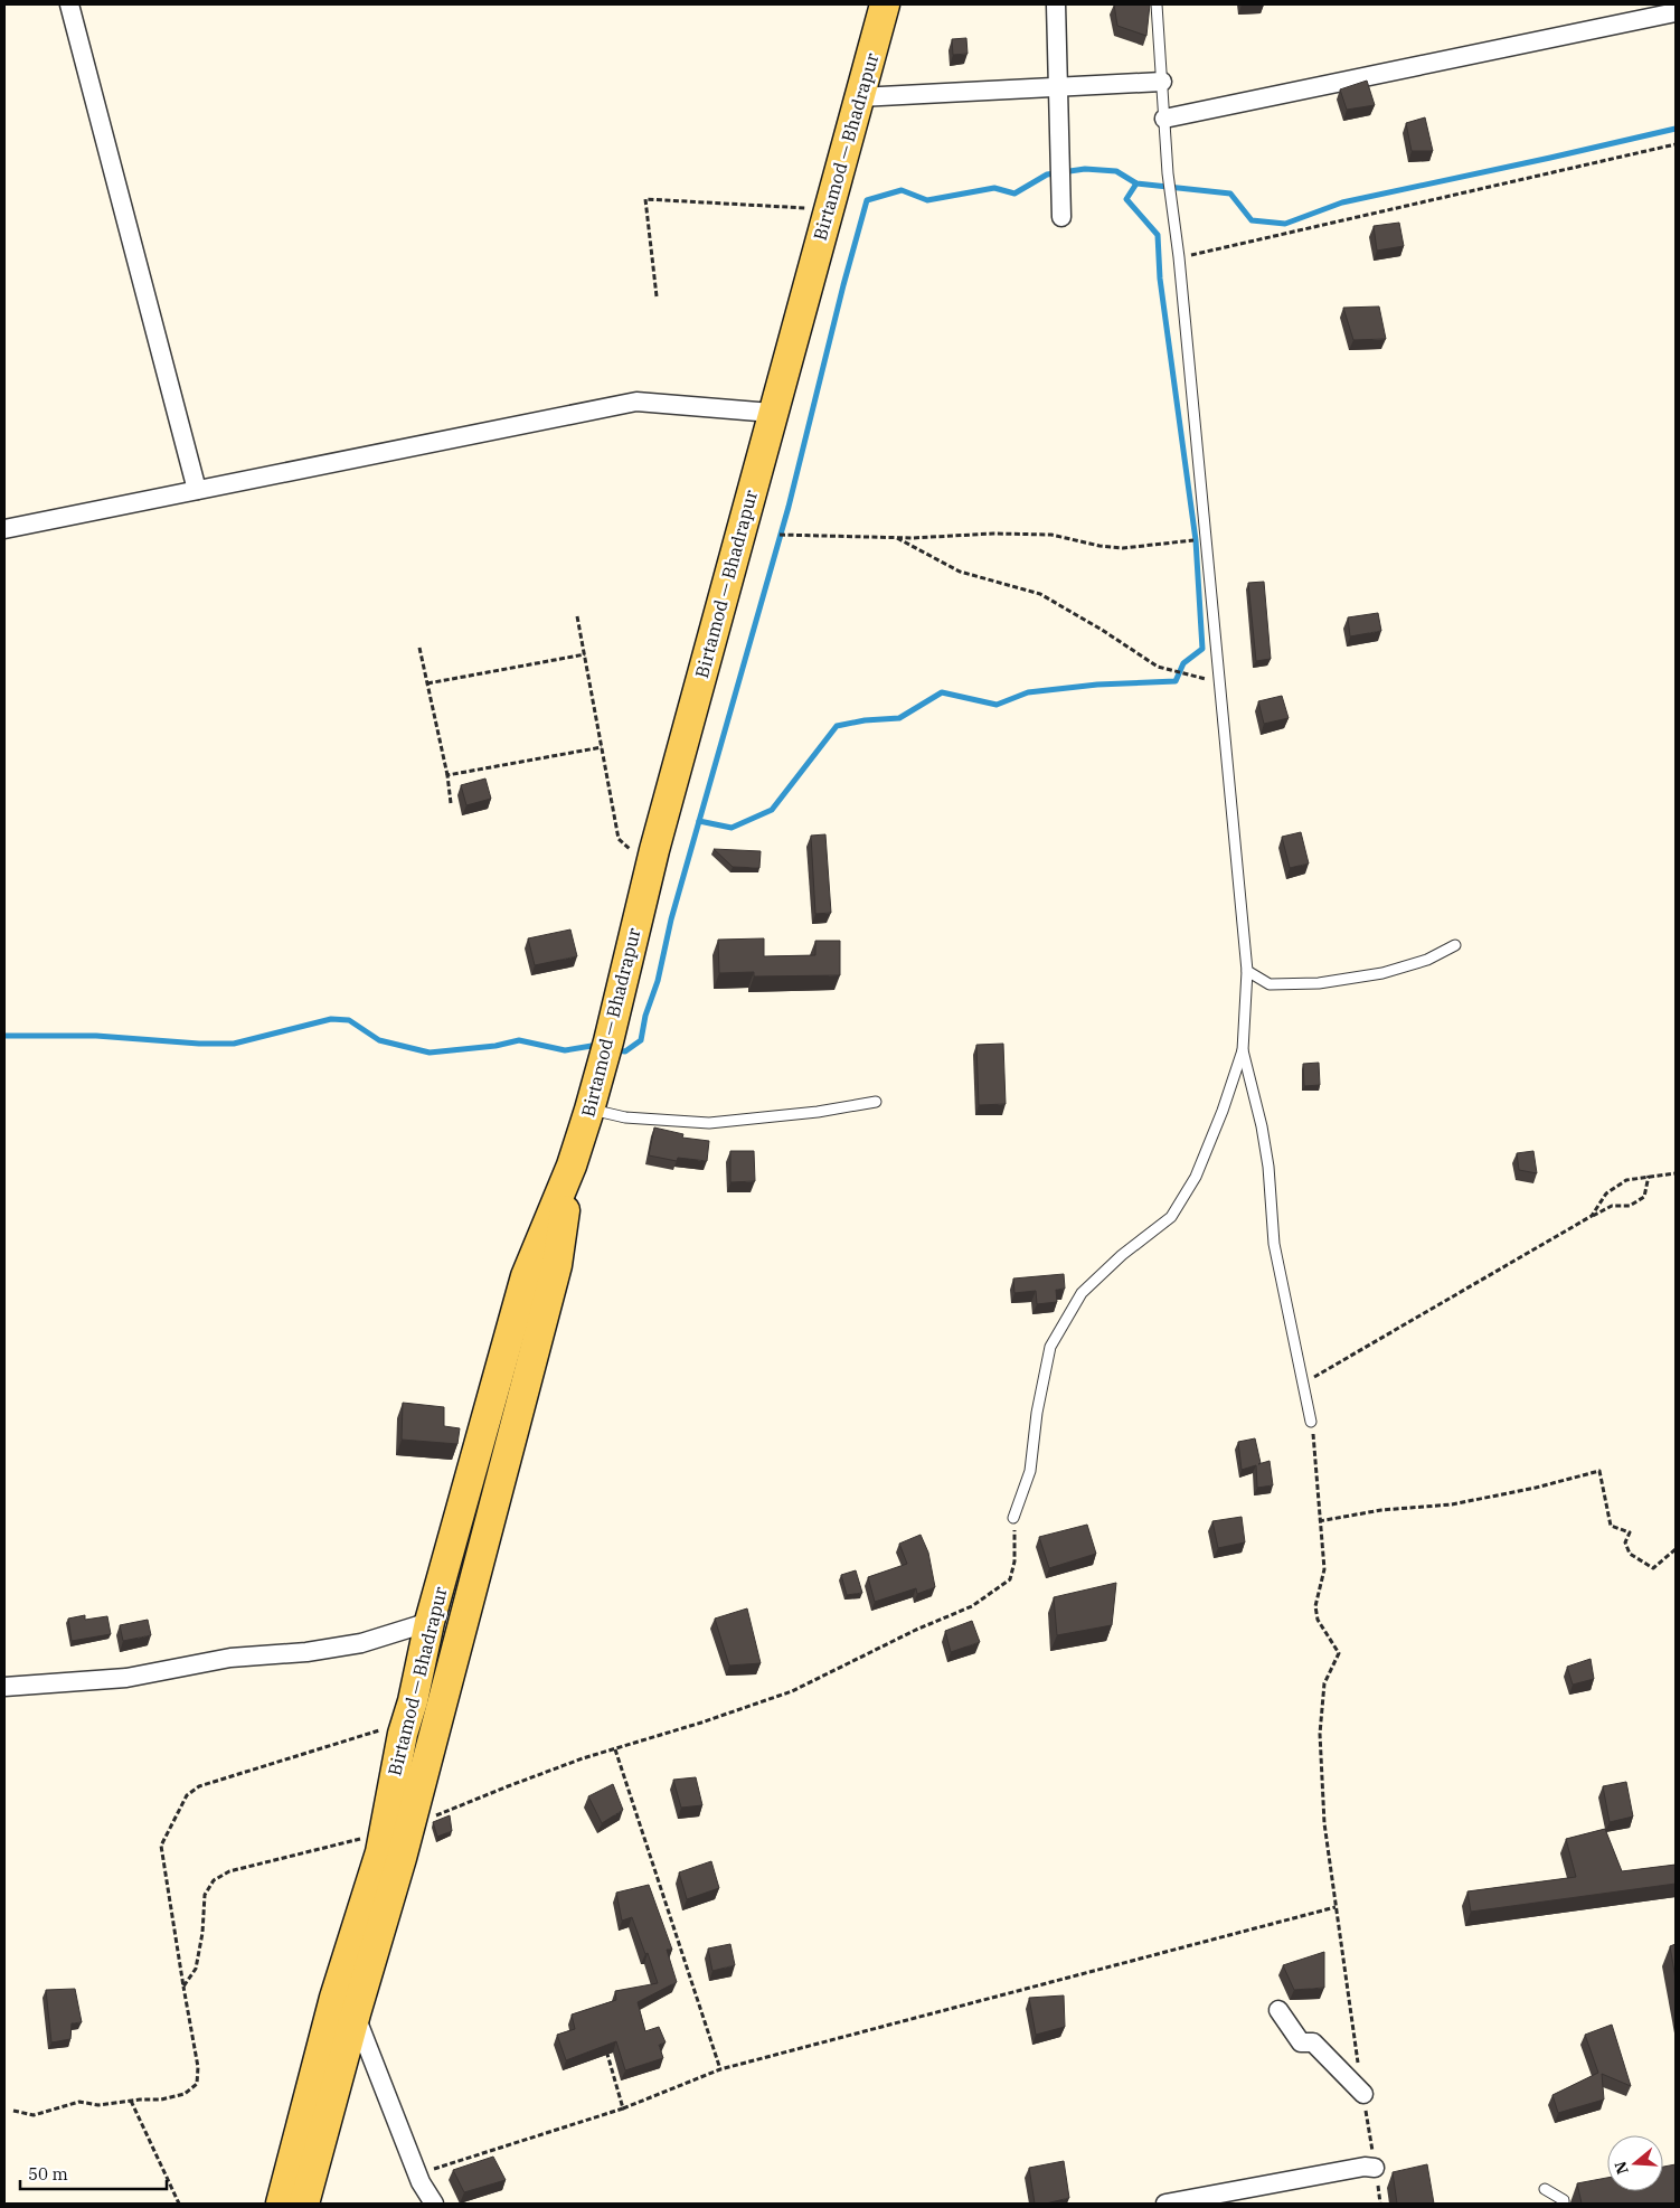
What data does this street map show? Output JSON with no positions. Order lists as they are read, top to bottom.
{
  "streets": {
    "main road": ["Birtamod — Bhadrapur"]
  },
  "scale_bar": "50 m",
  "north": "left"
}
